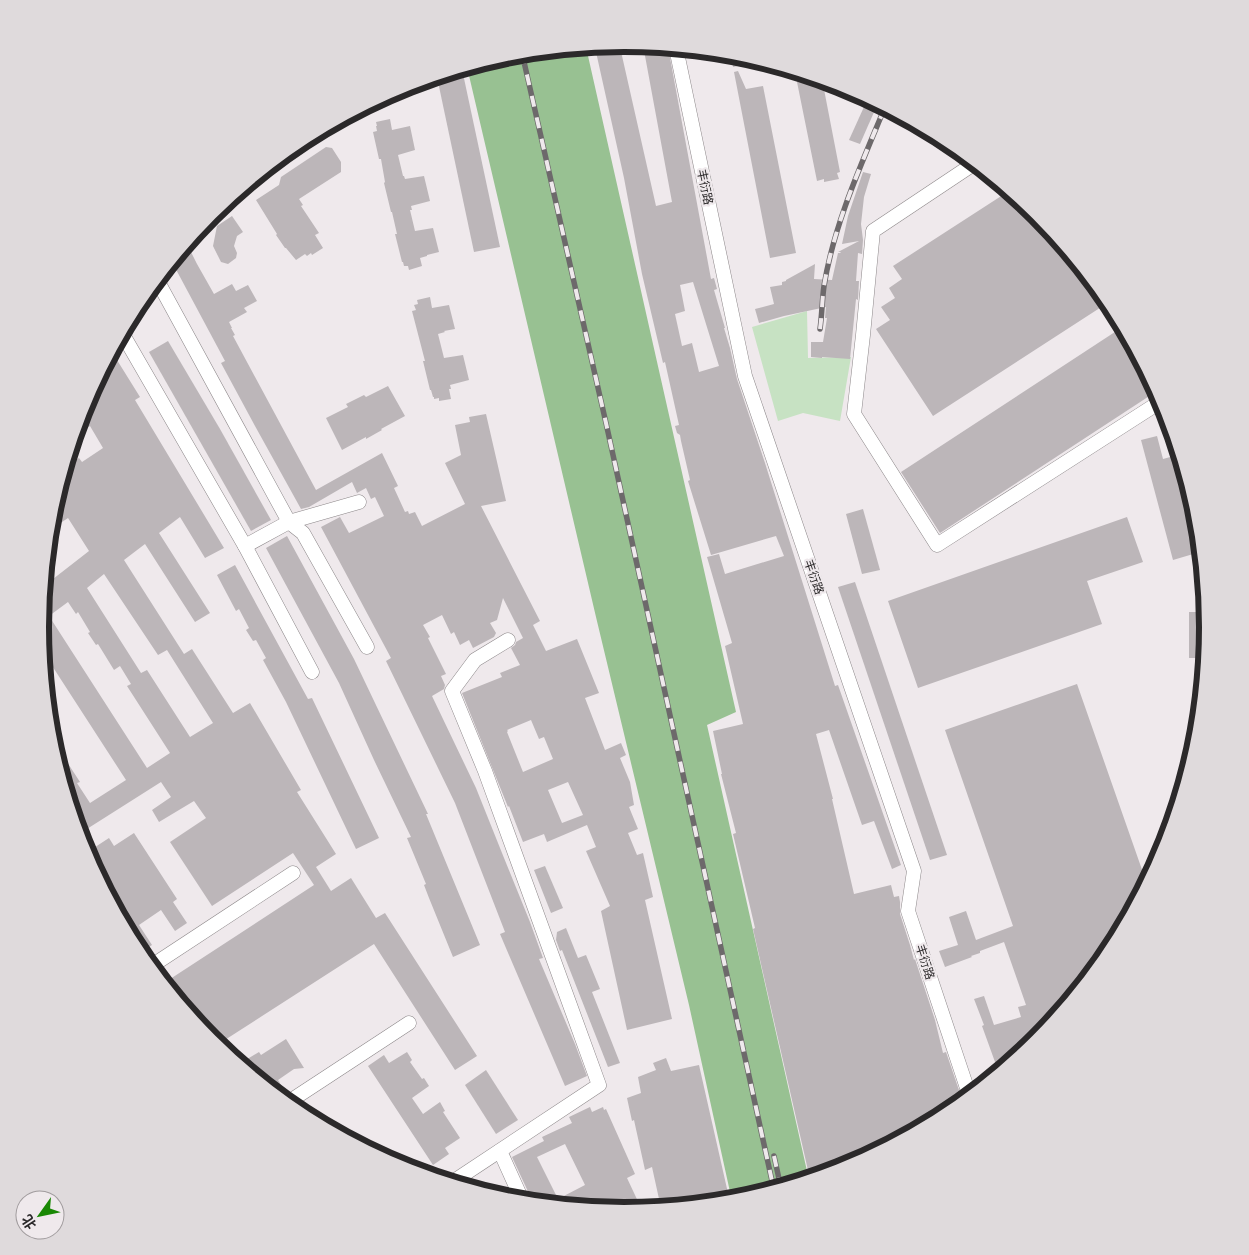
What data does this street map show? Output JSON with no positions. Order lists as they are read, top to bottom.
{
  "streets": {
    "street": ["丰衍路"]
  },
  "north": "bottom left"
}
